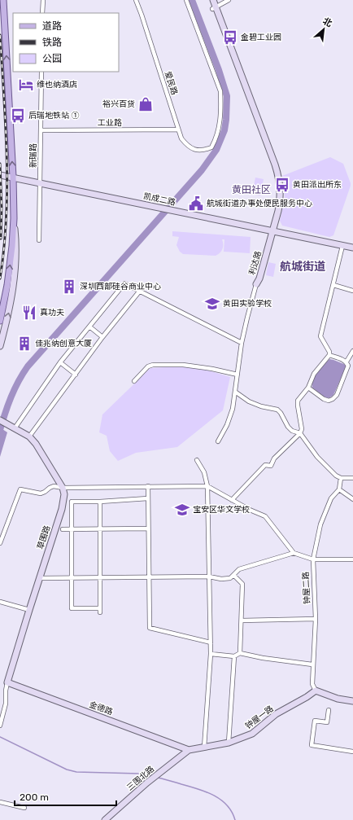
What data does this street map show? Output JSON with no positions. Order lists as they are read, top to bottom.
{
  "streets": {
    "street": [
      "爱民路",
      "工业路",
      "新瑞路",
      "凯成二路",
      "利达路",
      "草围路",
      "钟屋二路",
      "金德路",
      "钟屋一路",
      "三围北路"
    ]
  },
  "crossings": [
    ["爱民路", "工业路"],
    ["工业路", "新瑞路"],
    ["新瑞路", "凯成二路"],
    ["凯成二路", "利达路"],
    ["草围路", "金德路"],
    ["钟屋二路", "钟屋一路"],
    ["金德路", "钟屋一路"],
    ["金德路", "三围北路"],
    ["钟屋一路", "三围北路"]
  ],
  "districts": ["黄田社区", "航城街道"],
  "places": {
    "bus stop": ["金碧工业园", "后瑞地铁站 ①", "黄田派出所东"],
    "hotel": ["维也纳酒店"],
    "shop": ["裕兴百货"],
    "public building": ["航城街道办事处便民服务中心"],
    "building": ["深圳西部硅谷商业中心", "佳兆纳创意大厦"],
    "school or university": ["黄田实验学校", "宝安区华文学校"],
    "restaurant": ["真功夫"]
  },
  "legend": ["道路", "铁路", "公园"],
  "scale_bar": "200 m",
  "north": "top right"
}
